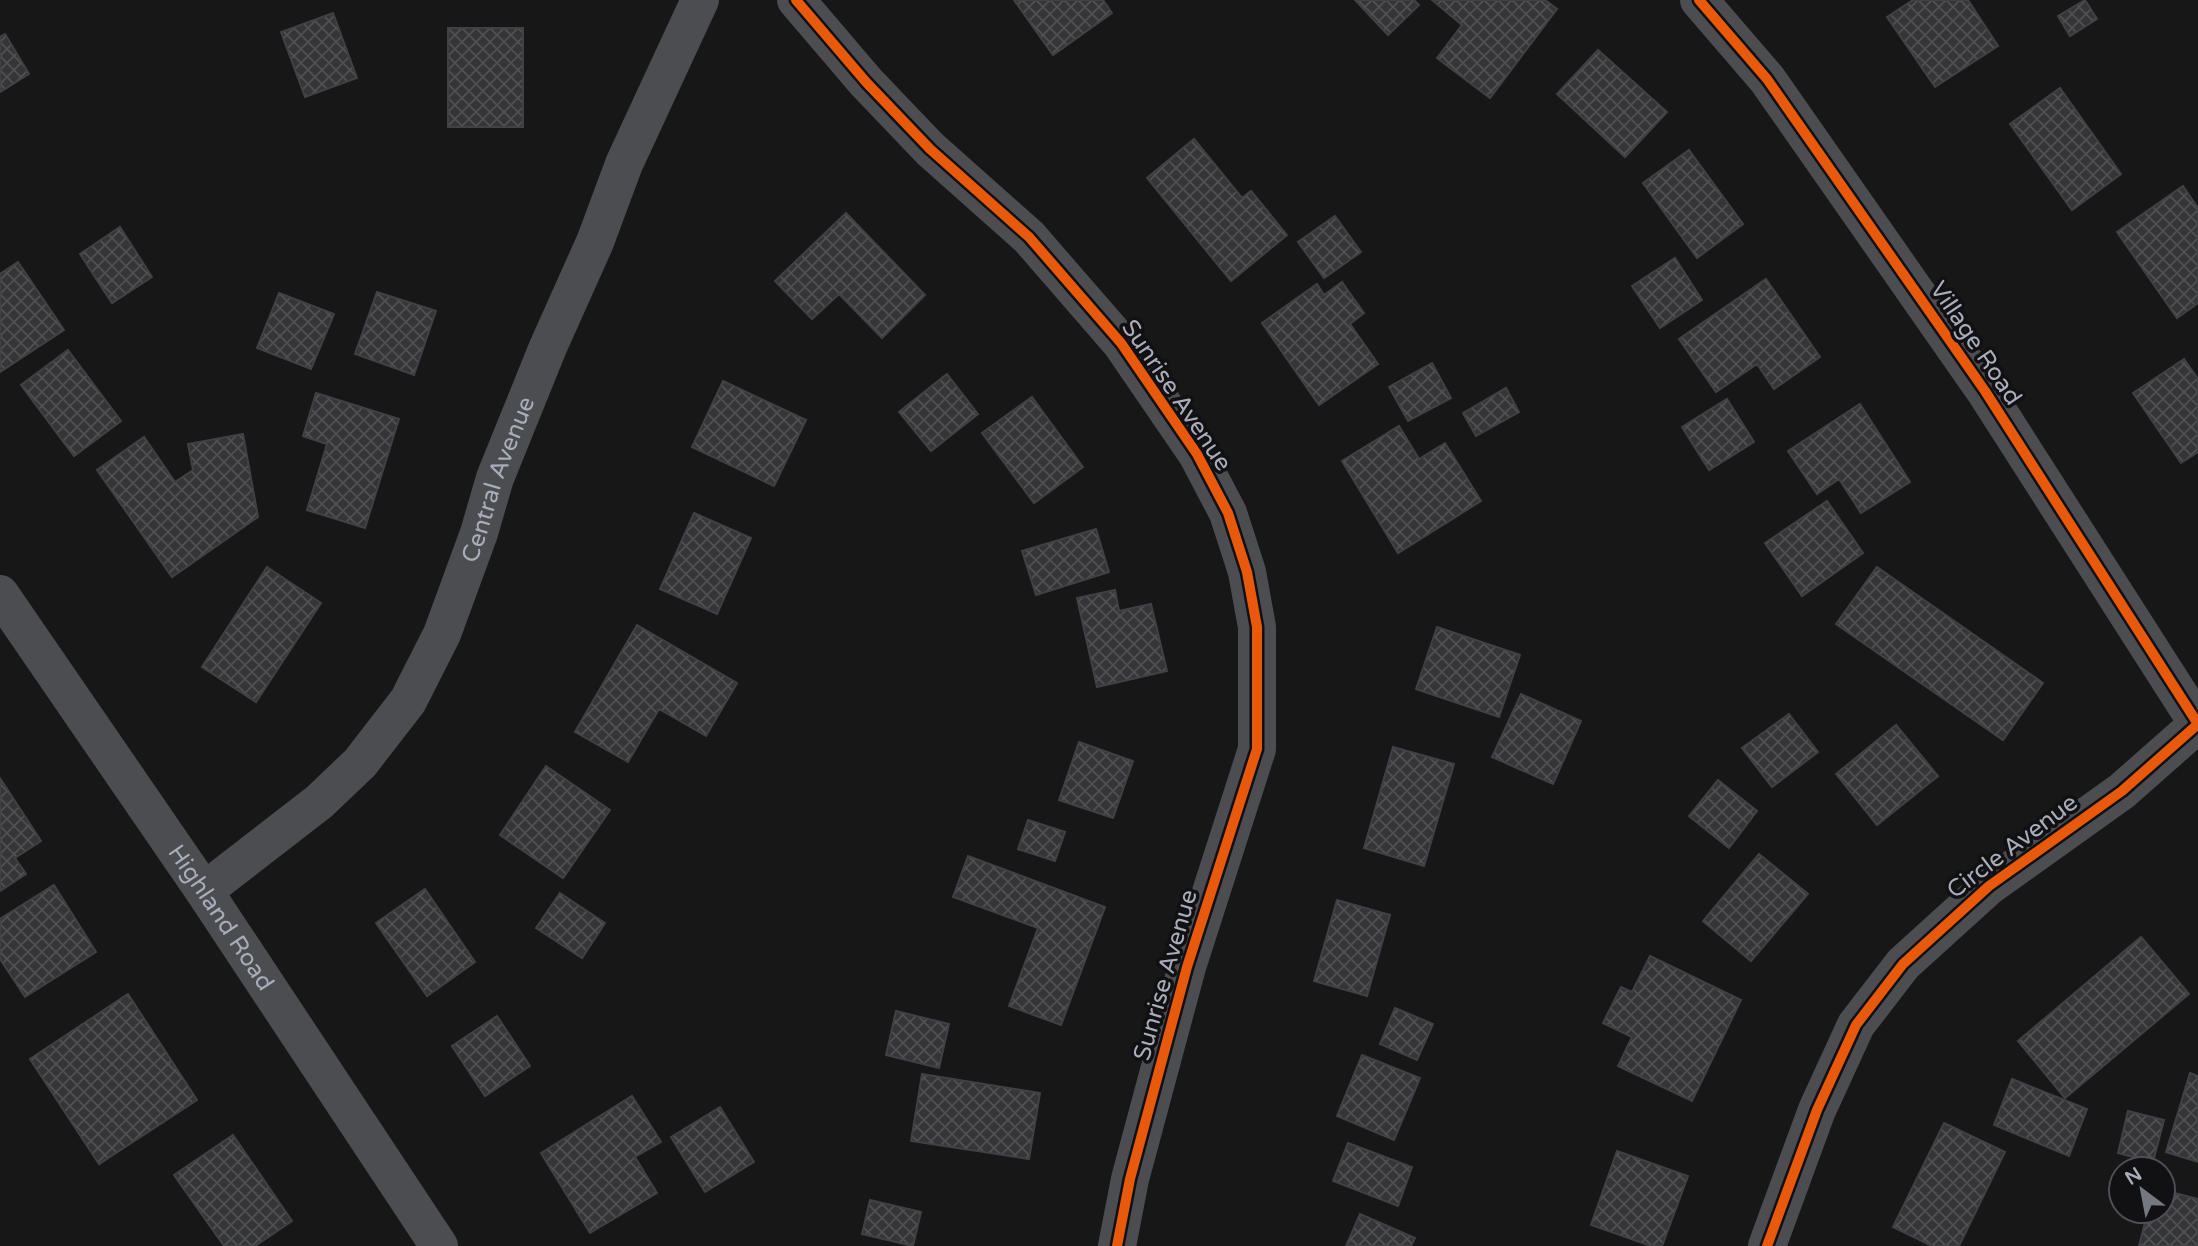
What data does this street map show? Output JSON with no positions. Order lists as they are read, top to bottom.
{
  "streets": {
    "street": [
      "Village Road",
      "Sunrise Avenue",
      "Central Avenue",
      "Circle Avenue",
      "Highland Road"
    ]
  },
  "crossings": [
    ["Village Road", "Circle Avenue"],
    ["Central Avenue", "Highland Road"]
  ],
  "north": "top left"
}
